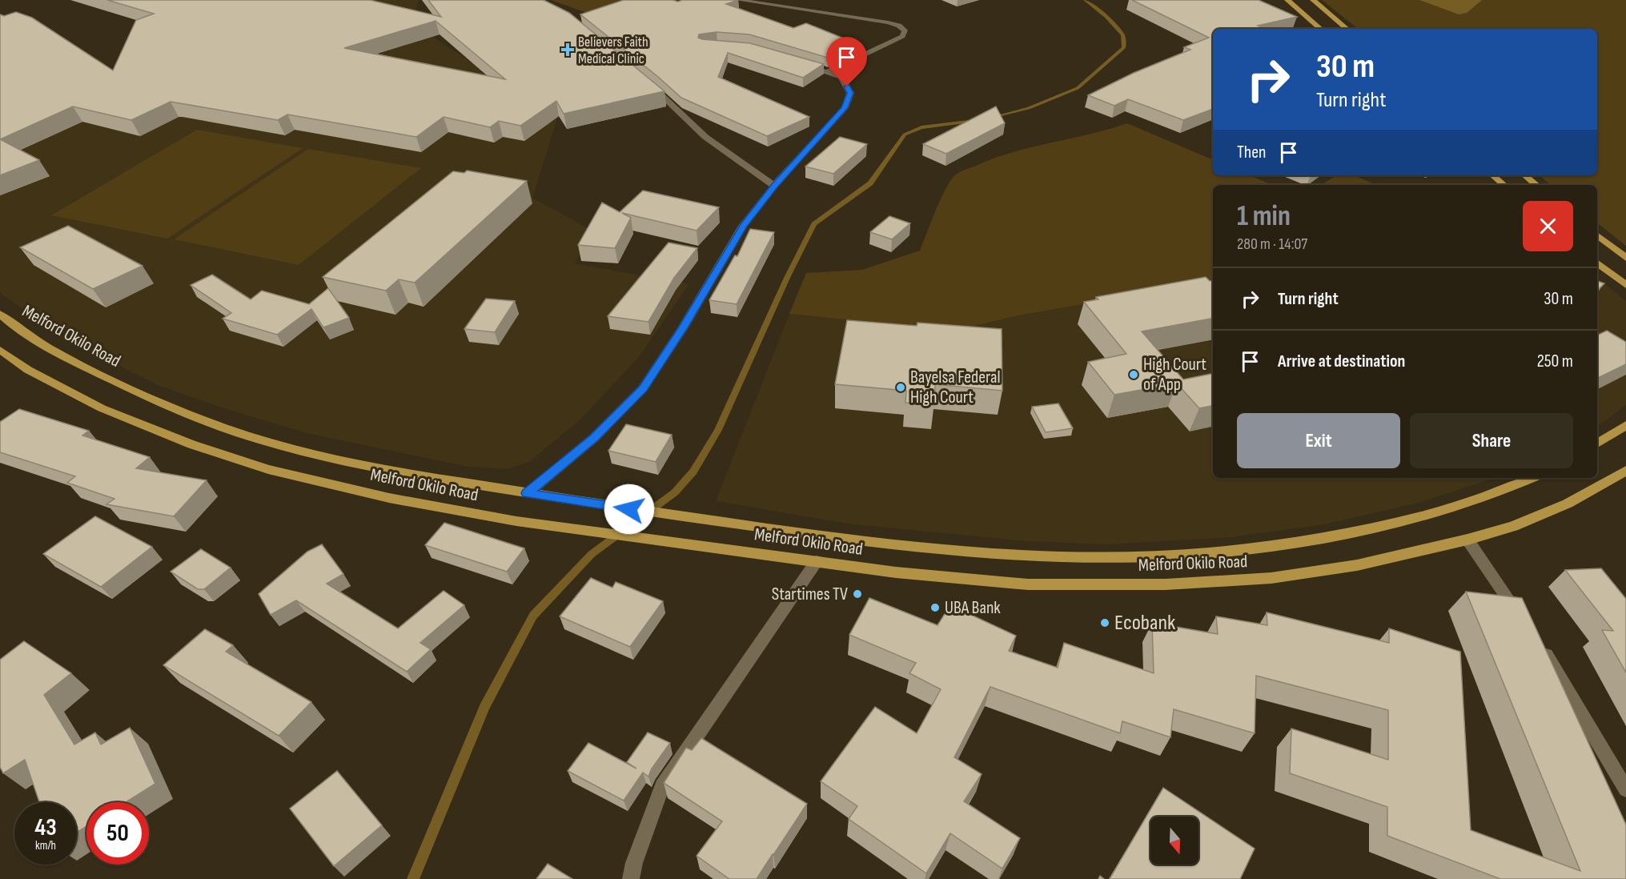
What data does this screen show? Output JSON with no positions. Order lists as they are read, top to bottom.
{
  "streets": {
    "main road": ["Melford Okilo Road"]
  },
  "places": {
    "health": ["Believers Faith Medical Clinic"],
    "other": [
      "High Court of App",
      "Bayelsa Federal High Court",
      "Startimes TV",
      "UBA Bank",
      "Ecobank"
    ]
  },
  "north": "bottom",
  "page": {
    "turn": ["30 m", "Turn right"],
    "then": "Then",
    "heading": ["1 min", "280 m · 14:07"],
    "list": [
      {
        "name": "Turn right",
        "value": "30 m"
      },
      {
        "name": "Arrive at destination",
        "value": "250 m"
      }
    ],
    "buttons": ["Exit", "Share"],
    "speed": "43 km/h",
    "limit": "50"
  }
}
